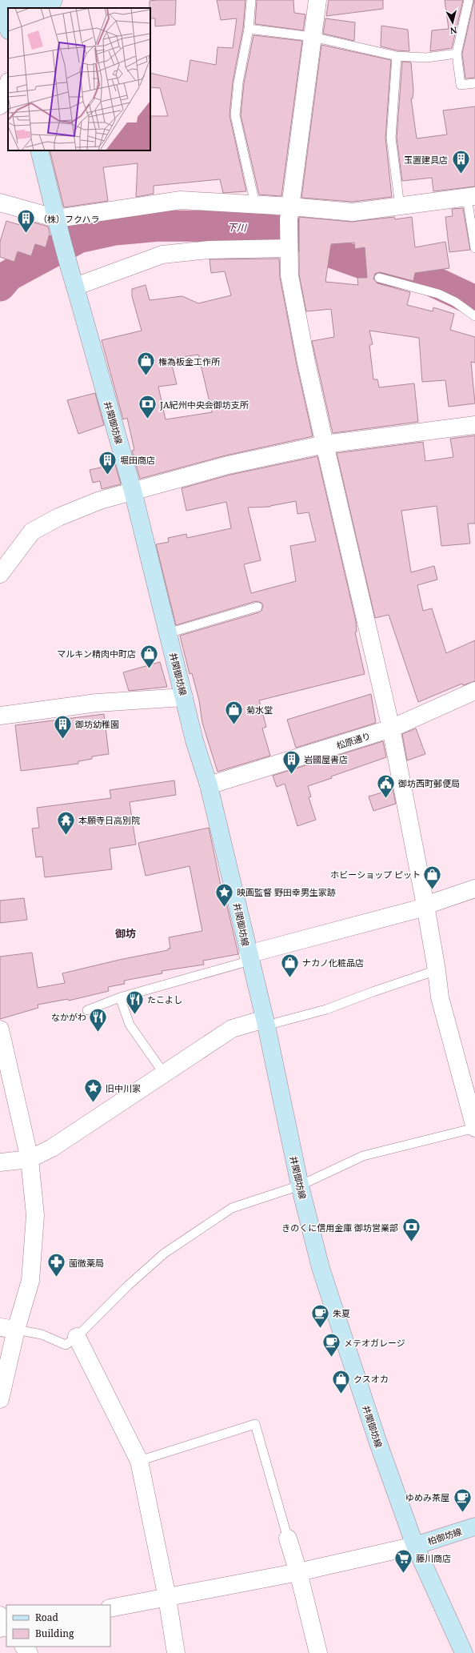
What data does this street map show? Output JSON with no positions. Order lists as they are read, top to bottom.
{
  "streets": {
    "main road": ["井関御坊線", "柏御坊線"],
    "street": ["松原通り"]
  },
  "crossings": [
    ["井関御坊線", "松原通り"],
    ["井関御坊線", "柏御坊線"]
  ],
  "districts": ["御坊"],
  "water": ["下川"],
  "places": {
    "building": [
      "玉置建具店",
      "（株）フクハラ",
      "堀田商店",
      "御坊幼稚園",
      "岩國屋書店"
    ],
    "shop": [
      "権為板金工作所",
      "マルキン精肉中町店",
      "菊水堂",
      "ホビーショップ ピット",
      "ナカノ化粧品店",
      "クスオカ"
    ],
    "bank": ["JA紀州中央会御坊支所", "きのくに信用金庫 御坊営業部"],
    "public building": ["御坊西町郵便局"],
    "temple": ["本願寺日高別院"],
    "place": ["映画監督 野田幸男生家跡", "旧中川家"],
    "restaurant": ["たこよし", "なかがわ"],
    "pharmacy": ["薗徹薬局"],
    "cafe": ["朱夏", "メテオガレージ", "ゆめみ茶屋"],
    "supermarket": ["藤川商店"]
  },
  "legend": ["Road", "Building"],
  "north": "bottom"
}
